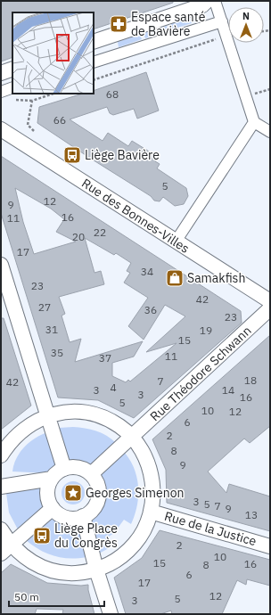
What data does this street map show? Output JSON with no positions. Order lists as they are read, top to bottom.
{
  "streets": {
    "street": ["Rue des Bonnes-Villes", "Rue Théodore Schwann", "Rue de la Justice"]
  },
  "places": {
    "pharmacy": ["Espace santé de Bavière"],
    "bus stop": ["Liège Bavière", "Liège Place du Congrès"],
    "shop": ["Samakfish"],
    "place": ["Georges Simenon"]
  },
  "house_numbers": [
    "68",
    "66",
    "5",
    "12",
    "9",
    "16",
    "11",
    "22",
    "20",
    "17",
    "34",
    "23",
    "42",
    "27",
    "36",
    "23",
    "31",
    "19",
    "15",
    "35",
    "11",
    "37",
    "18",
    "7",
    "42",
    "4",
    "3",
    "14",
    "3",
    "16",
    "5",
    "10",
    "12",
    "6",
    "2",
    "8",
    "9",
    "3",
    "5",
    "7",
    "9",
    "13",
    "2",
    "10",
    "15",
    "16",
    "8",
    "6",
    "17",
    "12",
    "5",
    "3"
  ],
  "scale_bar": "50 m",
  "north": "top"
}
